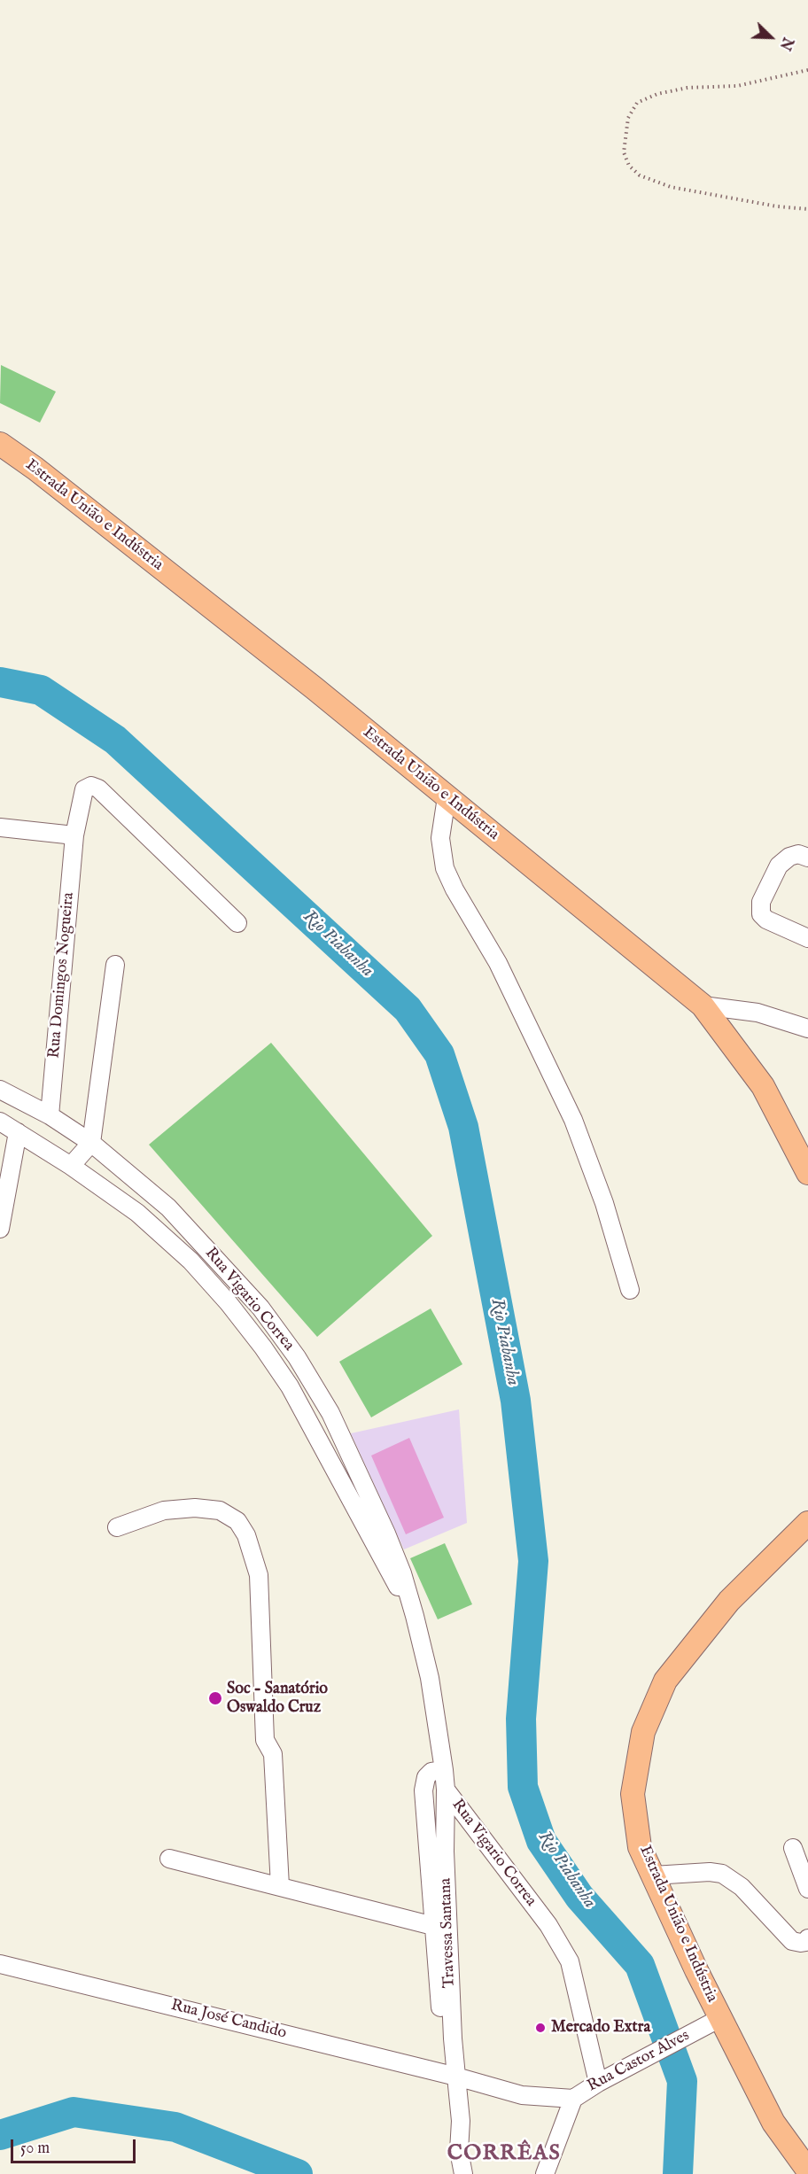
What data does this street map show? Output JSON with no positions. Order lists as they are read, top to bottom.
{
  "streets": {
    "main road": ["Estrada União e Indústria"],
    "street": [
      "Rua Domingos Nogueira",
      "Rua Vigario Correa",
      "Travessa Santana",
      "Rua José Candido",
      "Rua Castor Alves"
    ]
  },
  "crossings": [
    ["Estrada União e Indústria", "Rua Castor Alves"],
    ["Rua Domingos Nogueira", "Rua Vigario Correa"],
    ["Rua Vigario Correa", "Travessa Santana"],
    ["Rua Vigario Correa", "Rua Castor Alves"],
    ["Travessa Santana", "Rua José Candido"],
    ["Rua José Candido", "Rua Castor Alves"]
  ],
  "districts": ["CORRÊAS"],
  "water": ["Rio Piabanha"],
  "places": ["Soc - Sanatório Oswaldo Cruz", "Mercado Extra"],
  "scale_bar": "50 m",
  "north": "bottom right"
}
